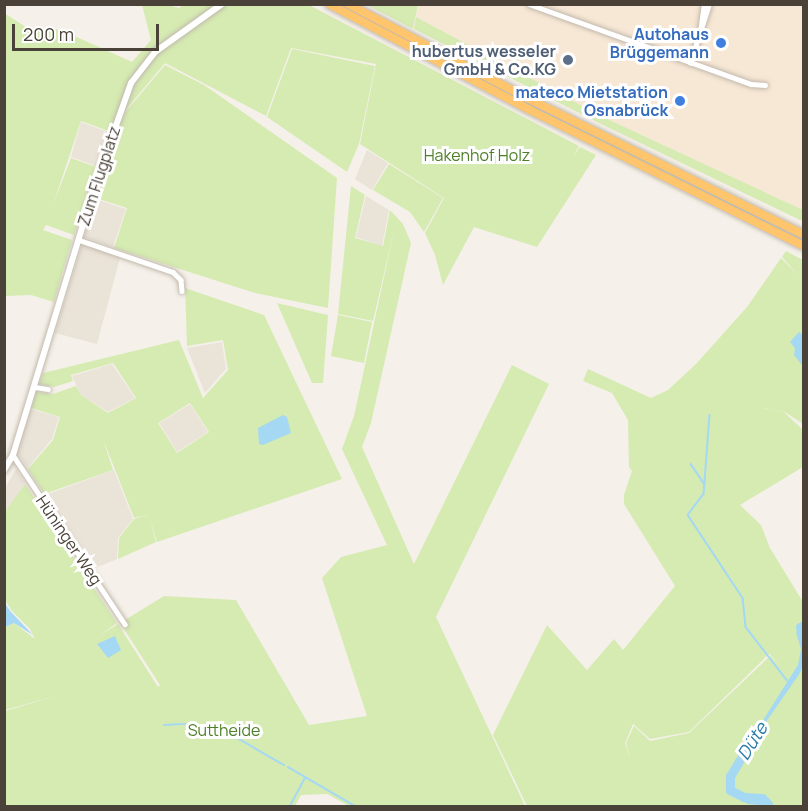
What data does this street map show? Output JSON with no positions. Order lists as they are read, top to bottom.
{
  "streets": {
    "street": ["Zum Flugplatz", "Hüninger Weg"]
  },
  "crossings": [
    ["Zum Flugplatz", "Hüninger Weg"]
  ],
  "water": ["Düte"],
  "parks": ["Hakenhof Holz", "Suttheide"],
  "places": ["Autohaus Brüggemann", "hubertus wesseler GmbH & Co.KG", "mateco Mietstation Osnabrück"],
  "scale_bar": "200 m"
}
